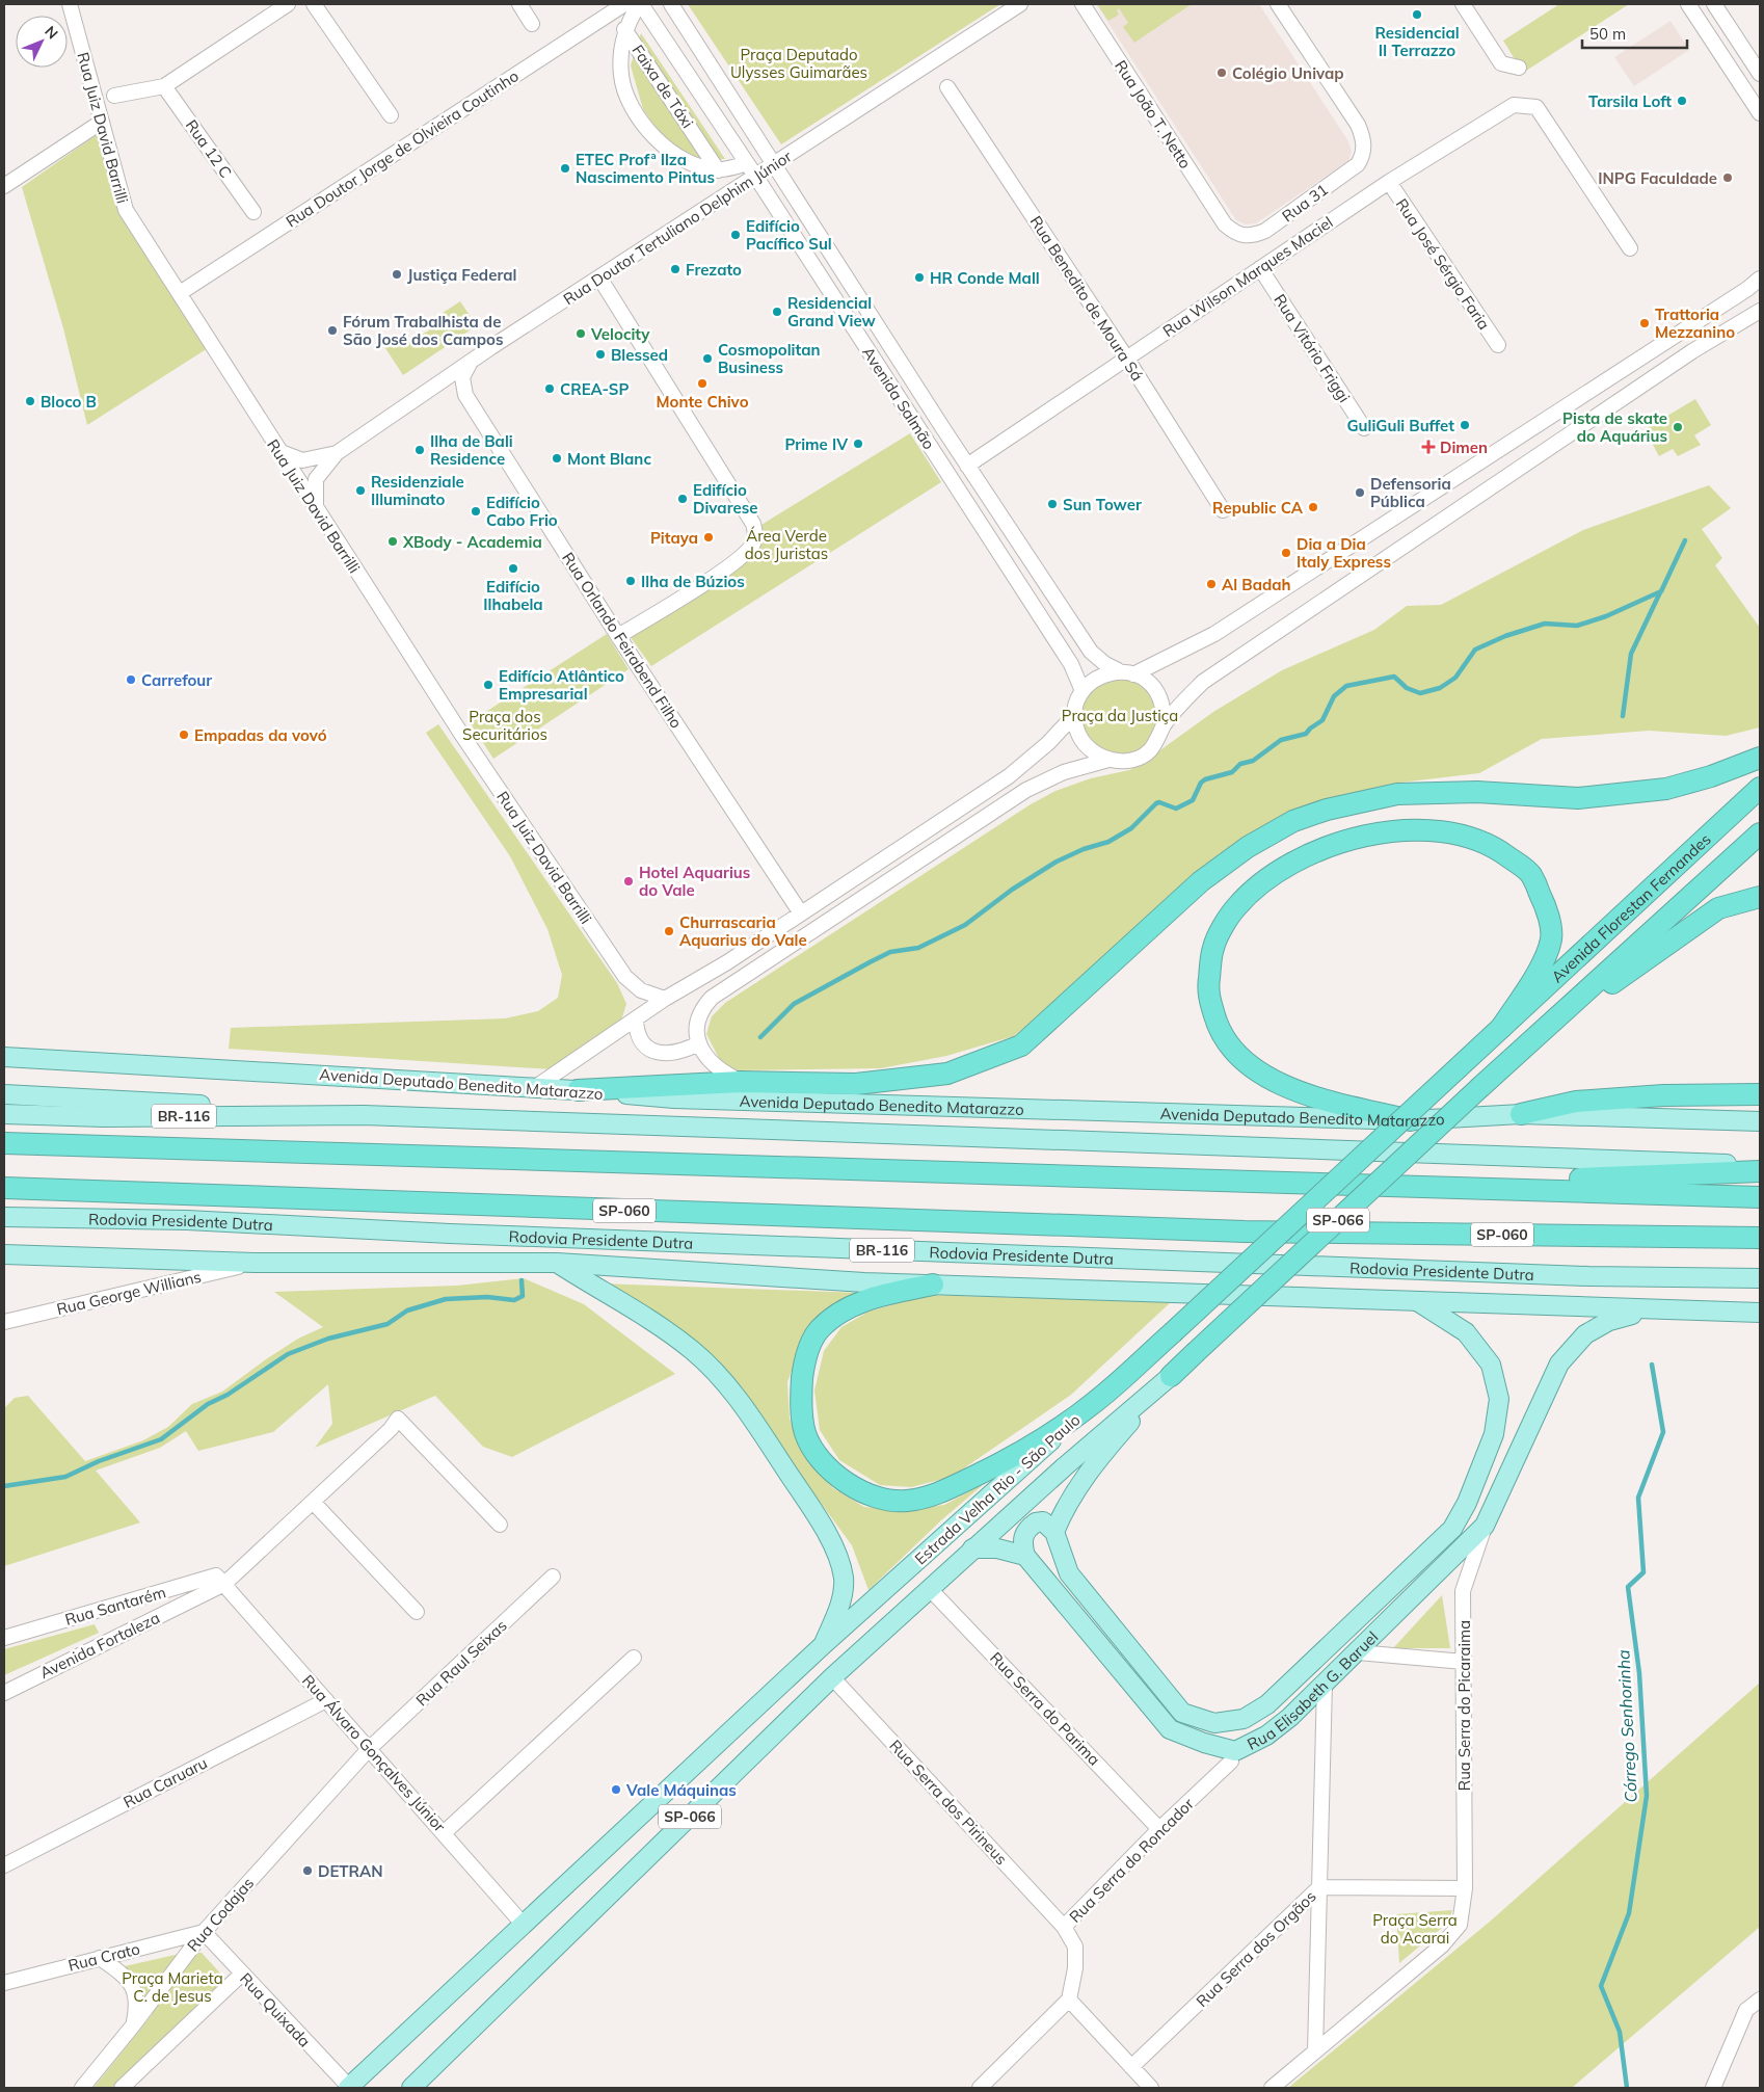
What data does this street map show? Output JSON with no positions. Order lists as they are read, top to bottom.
{
  "streets": {
    "highway": [
      "Avenida Florestan Fernandes",
      "SP-060",
      "SP-066",
      "Rodovia Presidente Dutra",
      "Estrada Velha Rio - São Paulo"
    ],
    "main road": ["Avenida Deputado Benedito Matarazzo", "BR-116", "Rua Elisabeth G. Baruel"],
    "street": [
      "Faixa de Táxi",
      "Rua João T. Netto",
      "Rua Juiz David Barrilli",
      "Rua 12 C",
      "Rua Doutor Jorge de Olvieira Coutinho",
      "Rua 31",
      "Rua Doutor Tertuliano Delphim Júnior",
      "Rua José Sérgio Faria",
      "Rua Wilson Marques Maciel",
      "Rua Benedito de Moura Sá",
      "Rua Vitório Friggi",
      "Avenida Salmão",
      "Rua Orlando Feirabend Filho",
      "Rua George Willians",
      "Rua Santarém",
      "Avenida Fortaleza",
      "Rua Raul Seixas",
      "Rua Serra do Picaraima",
      "Rua Serra do Parima",
      "Rua Álvaro Gonçalves Júnior",
      "Rua Caruaru",
      "Rua Serra dos Pirineus",
      "Rua Serra do Roncador",
      "Rua Codajas",
      "Rua Serra dos Orgãos",
      "Rua Crato",
      "Rua Quixada"
    ]
  },
  "crossings": [
    ["Rua João T. Netto", "Rua 31"],
    ["Rua Juiz David Barrilli", "Rua Doutor Jorge de Olvieira Coutinho"],
    ["Rua Juiz David Barrilli", "Rua Doutor Tertuliano Delphim Júnior"],
    ["Rua Doutor Tertuliano Delphim Júnior", "Avenida Salmão"],
    ["Rua Doutor Tertuliano Delphim Júnior", "Rua Orlando Feirabend Filho"],
    ["Rua José Sérgio Faria", "Rua Wilson Marques Maciel"],
    ["Rua Wilson Marques Maciel", "Rua Benedito de Moura Sá"],
    ["Rua Wilson Marques Maciel", "Rua Vitório Friggi"],
    ["Rua Wilson Marques Maciel", "Avenida Salmão"],
    ["Avenida Florestan Fernandes", "SP-066"],
    ["Avenida Florestan Fernandes", "Estrada Velha Rio - São Paulo"],
    ["SP-066", "Estrada Velha Rio - São Paulo"],
    ["SP-066", "Rua Serra do Parima"],
    ["SP-066", "Rua Álvaro Gonçalves Júnior"],
    ["SP-066", "Rua Serra dos Pirineus"],
    ["SP-066", "Rua Quixada"],
    ["Rua Santarém", "Avenida Fortaleza"],
    ["Rua Santarém", "Rua Álvaro Gonçalves Júnior"],
    ["Avenida Fortaleza", "Rua Álvaro Gonçalves Júnior"],
    ["Rua Raul Seixas", "Rua Álvaro Gonçalves Júnior"],
    ["Rua Raul Seixas", "Rua Codajas"],
    ["Rua Elisabeth G. Baruel", "Rua Serra do Picaraima"],
    ["Rua Serra do Picaraima", "Rua Serra dos Orgãos"],
    ["Rua Serra do Parima", "Rua Serra do Roncador"],
    ["Rua Álvaro Gonçalves Júnior", "Rua Caruaru"],
    ["Rua Álvaro Gonçalves Júnior", "Rua Codajas"],
    ["Rua Serra dos Pirineus", "Rua Serra do Roncador"],
    ["Rua Codajas", "Rua Crato"],
    ["Rua Codajas", "Rua Quixada"],
    ["Rua Crato", "Rua Quixada"]
  ],
  "water": ["Córrego Senhorinha"],
  "parks": [
    "Praça Deputado Ulysses Guimarães",
    "Área Verde dos Juristas",
    "Praça da Justiça",
    "Praça dos Securitários",
    "Praça Serra do Acarai",
    "Praça Marieta C. de Jesus"
  ],
  "places": {
    "other": [
      "Residencial II Terrazzo",
      "Colégio Univap",
      "Tarsila Loft",
      "ETEC Profª Ilza Nascimento Pintus",
      "INPG Faculdade",
      "Edifício Pacífico Sul",
      "Frezato",
      "Justiça Federal",
      "HR Conde Mall",
      "Residencial Grand View",
      "Trattoria Mezzanino",
      "Fórum Trabalhista de São José dos Campos",
      "Velocity",
      "Blessed",
      "Cosmopolitan Business",
      "Monte Chivo",
      "CREA-SP",
      "Bloco B",
      "GuliGuli Buffet",
      "Pista de skate do Aquárius",
      "Prime IV",
      "Ilha de Bali Residence",
      "Mont Blanc",
      "Residenziale Illuminato",
      "Defensoria Pública",
      "Edifício Divarese",
      "Sun Tower",
      "Republic CA",
      "Edifício Cabo Frio",
      "Pitaya",
      "XBody - Academia",
      "Dia a Dia Italy Express",
      "Edifício Ilhabela",
      "Ilha de Búzios",
      "Al Badah",
      "Carrefour",
      "Edifício Atlântico Empresarial",
      "Empadas da vovó",
      "Hotel Aquarius do Vale",
      "Churrascaria Aquarius do Vale",
      "Vale Máquinas",
      "DETRAN"
    ],
    "health": ["Dimen"]
  },
  "scale_bar": "50 m",
  "north": "top right"
}
